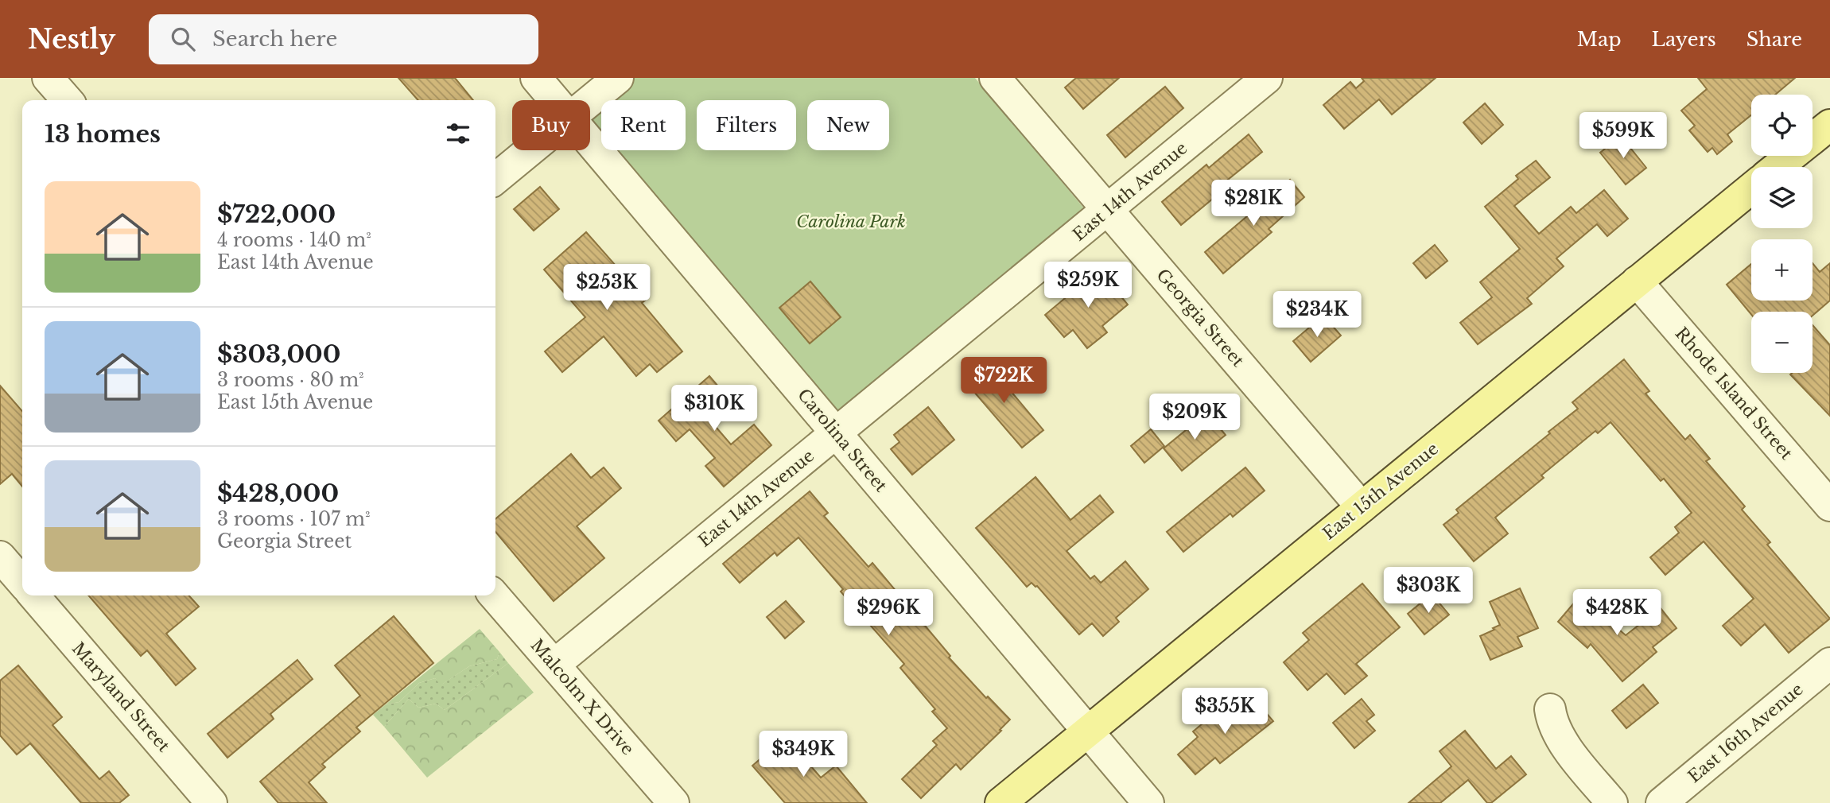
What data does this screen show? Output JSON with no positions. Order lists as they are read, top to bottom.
{
  "streets": {
    "main road": ["East 15th Avenue"],
    "street": [
      "East 14th Avenue",
      "Georgia Street",
      "Rhode Island Street",
      "Carolina Street",
      "Maryland Street",
      "Malcolm X Drive",
      "East 16th Avenue"
    ]
  },
  "crossings": [
    ["East 14th Avenue", "Georgia Street"],
    ["East 14th Avenue", "Carolina Street"],
    ["East 14th Avenue", "Malcolm X Drive"],
    ["Georgia Street", "East 15th Avenue"],
    ["Rhode Island Street", "East 15th Avenue"],
    ["Carolina Street", "East 15th Avenue"]
  ],
  "parks": ["Carolina Park"],
  "page": {
    "header": "Nestly",
    "search": "Search here",
    "nav": ["Map", "Layers", "Share"],
    "map_buttons": ["+", "−"],
    "chip": [
      "Buy",
      "Rent",
      "Filters",
      "New"
    ],
    "heading": "13 homes",
    "price": [
      "$599K",
      "$281K",
      "$259K",
      "$253K",
      "$234K",
      "$722K",
      "$310K",
      "$209K",
      "$303K",
      "$296K",
      "$428K",
      "$355K",
      "$349K"
    ],
    "list": [
      {
        "name": "$722,000",
        "note": "4 rooms · 140 m² · East 14th Avenue"
      },
      {
        "name": "$303,000",
        "note": "3 rooms · 80 m² · East 15th Avenue"
      },
      {
        "name": "$428,000",
        "note": "3 rooms · 107 m² · Georgia Street"
      }
    ]
  }
}
